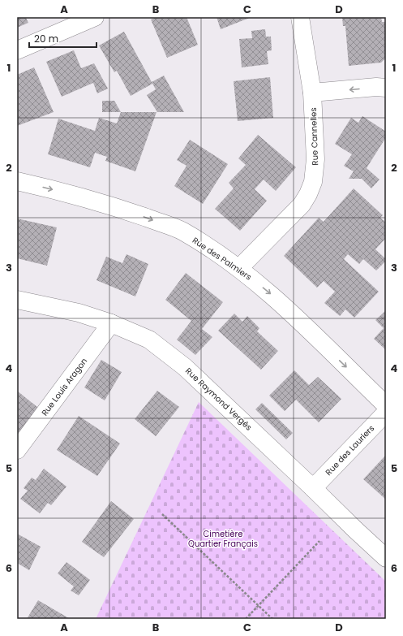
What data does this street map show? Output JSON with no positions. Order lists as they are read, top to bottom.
{
  "streets": {
    "street": [
      "Rue Cannelles",
      "Rue des Palmiers",
      "Rue Louis Aragon",
      "Rue Raymond Vergès",
      "Rue des Lauriers"
    ]
  },
  "crossings": [
    ["Rue Cannelles", "Rue des Palmiers"],
    ["Rue Louis Aragon", "Rue Raymond Vergès"],
    ["Rue Raymond Vergès", "Rue des Lauriers"]
  ],
  "one_way": ["Rue des Palmiers"],
  "parks": ["Cimetière Quartier Français"],
  "scale_bar": "20 m",
  "grid": {
    "columns": [
      "A",
      "B",
      "C",
      "D"
    ],
    "rows": [
      "1",
      "2",
      "3",
      "4",
      "5",
      "6"
    ]
  }
}
